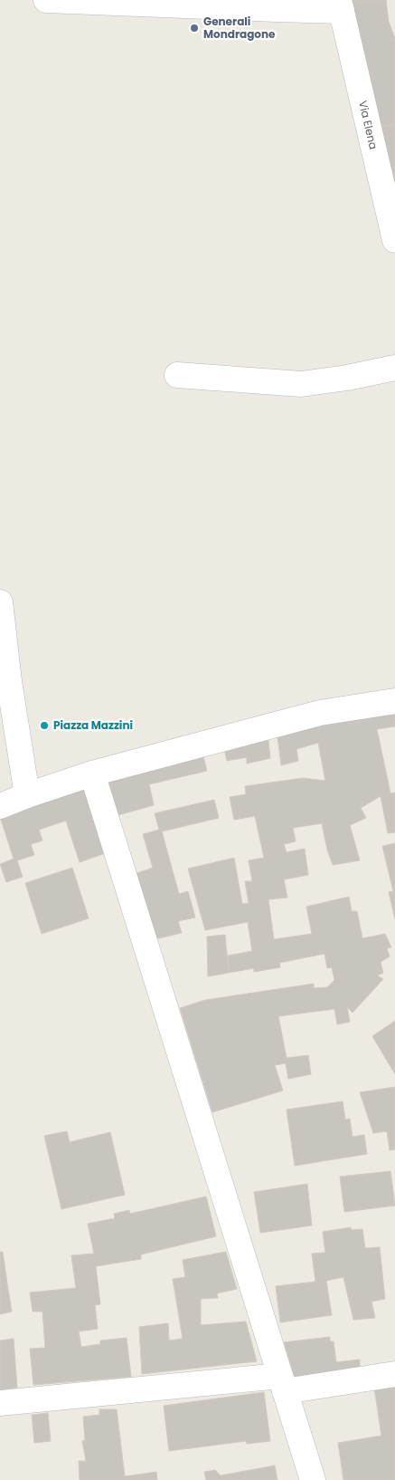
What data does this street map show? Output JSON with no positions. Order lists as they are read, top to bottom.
{
  "streets": {
    "street": ["Via Elena"]
  },
  "places": ["Generali Mondragone", "Piazza Mazzini"]
}
